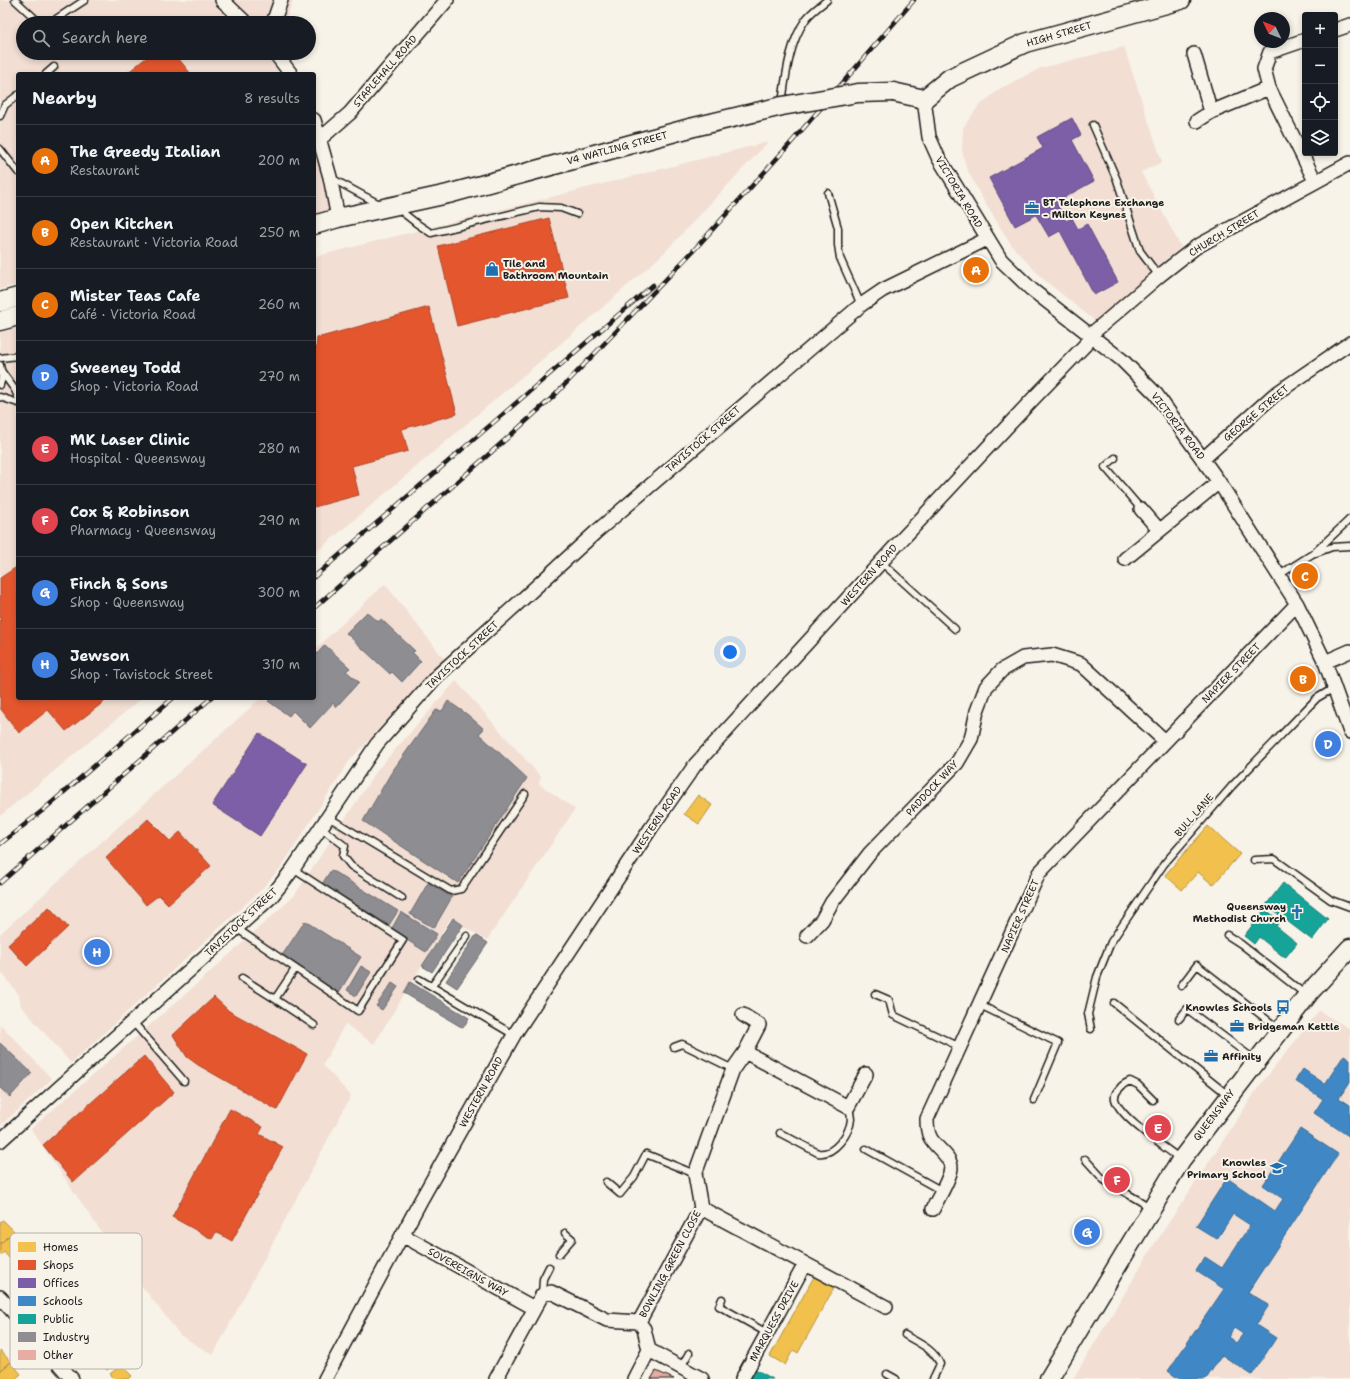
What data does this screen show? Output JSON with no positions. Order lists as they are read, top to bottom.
{
  "streets": {
    "street": [
      "HIGH STREET",
      "STAPLEHALL ROAD",
      "V4 WATLING STREET",
      "VICTORIA ROAD",
      "CHURCH STREET",
      "GEORGE STREET",
      "TAVISTOCK STREET",
      "WESTERN ROAD",
      "NAPIER STREET",
      "PADDOCK WAY",
      "QUEENSWAY",
      "BOWLING GREEN CLOSE",
      "SOVEREIGNS WAY",
      "MARQUESS DRIVE"
    ],
    "lane": ["BULL LANE"]
  },
  "crossings": [
    ["HIGH STREET", "V4 WATLING STREET"],
    ["HIGH STREET", "VICTORIA ROAD"],
    ["V4 WATLING STREET", "VICTORIA ROAD"],
    ["VICTORIA ROAD", "CHURCH STREET"],
    ["VICTORIA ROAD", "GEORGE STREET"],
    ["VICTORIA ROAD", "TAVISTOCK STREET"],
    ["VICTORIA ROAD", "WESTERN ROAD"],
    ["VICTORIA ROAD", "NAPIER STREET"],
    ["VICTORIA ROAD", "BULL LANE"],
    ["CHURCH STREET", "WESTERN ROAD"],
    ["WESTERN ROAD", "SOVEREIGNS WAY"],
    ["NAPIER STREET", "PADDOCK WAY"]
  ],
  "places": {
    "office": ["BT Telephone Exchange - Milton Keynes", "Bridgeman Kettle", "Affinity"],
    "shop": ["Tile and Bathroom Mountain"],
    "church": ["Queensway Methodist Church"],
    "bus stop": ["Knowles Schools"],
    "school or university": ["Knowles Primary School"]
  },
  "legend": [
    "Homes",
    "Shops",
    "Offices",
    "Schools",
    "Public",
    "Industry",
    "Other"
  ],
  "north": "top left",
  "page": {
    "map_buttons": ["+", "−"],
    "search": "Search here",
    "heading": ["Nearby", "8 results"],
    "list": [
      {
        "mark": "A",
        "name": "The Greedy Italian",
        "note": "Restaurant",
        "value": "200 m"
      },
      {
        "mark": "B",
        "name": "Open Kitchen",
        "note": "Restaurant · Victoria Road",
        "value": "250 m"
      },
      {
        "mark": "C",
        "name": "Mister Teas Cafe",
        "note": "Café · Victoria Road",
        "value": "260 m"
      },
      {
        "mark": "D",
        "name": "Sweeney Todd",
        "note": "Shop · Victoria Road",
        "value": "270 m"
      },
      {
        "mark": "E",
        "name": "MK Laser Clinic",
        "note": "Hospital · Queensway",
        "value": "280 m"
      },
      {
        "mark": "F",
        "name": "Cox & Robinson",
        "note": "Pharmacy · Queensway",
        "value": "290 m"
      },
      {
        "mark": "G",
        "name": "Finch & Sons",
        "note": "Shop · Queensway",
        "value": "300 m"
      },
      {
        "mark": "H",
        "name": "Jewson",
        "note": "Shop · Tavistock Street",
        "value": "310 m"
      }
    ],
    "pins": [
      "A",
      "C",
      "B",
      "D",
      "H",
      "E",
      "F",
      "G"
    ]
  }
}
